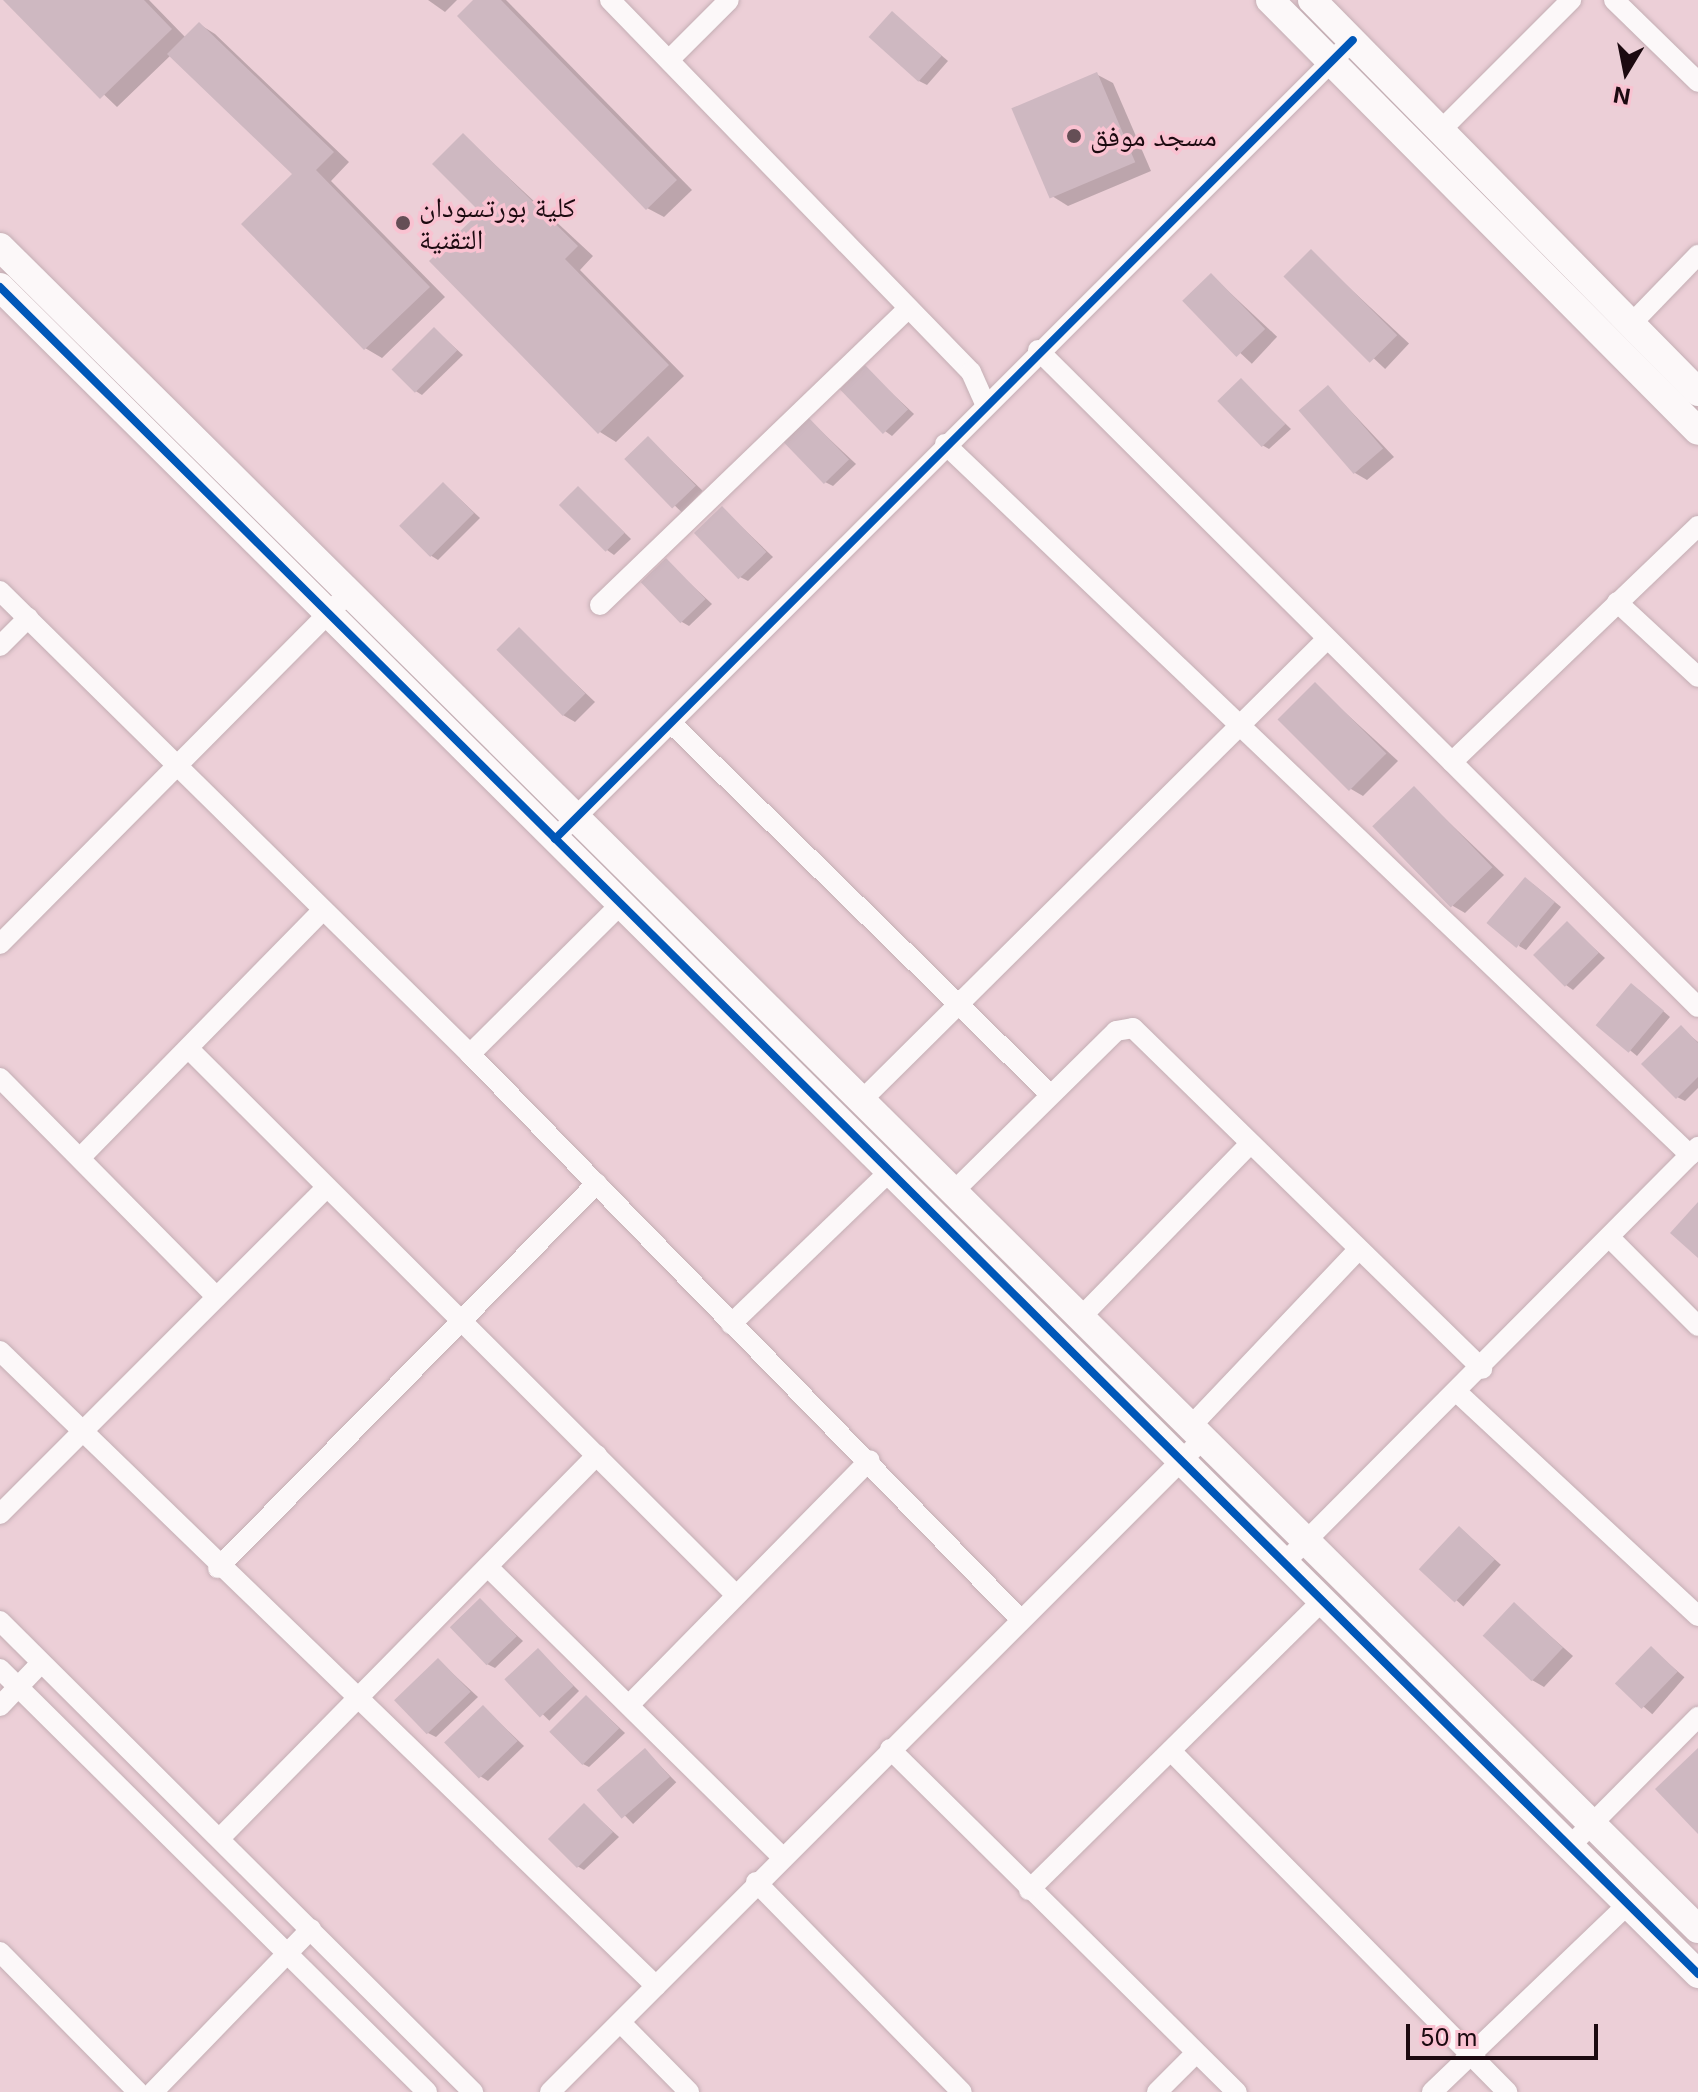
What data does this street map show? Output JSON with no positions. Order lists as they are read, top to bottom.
{
  "places": ["مسجد موفق", "كلية بورتسودان التقنية"],
  "scale_bar": "50 m",
  "north": "bottom"
}
